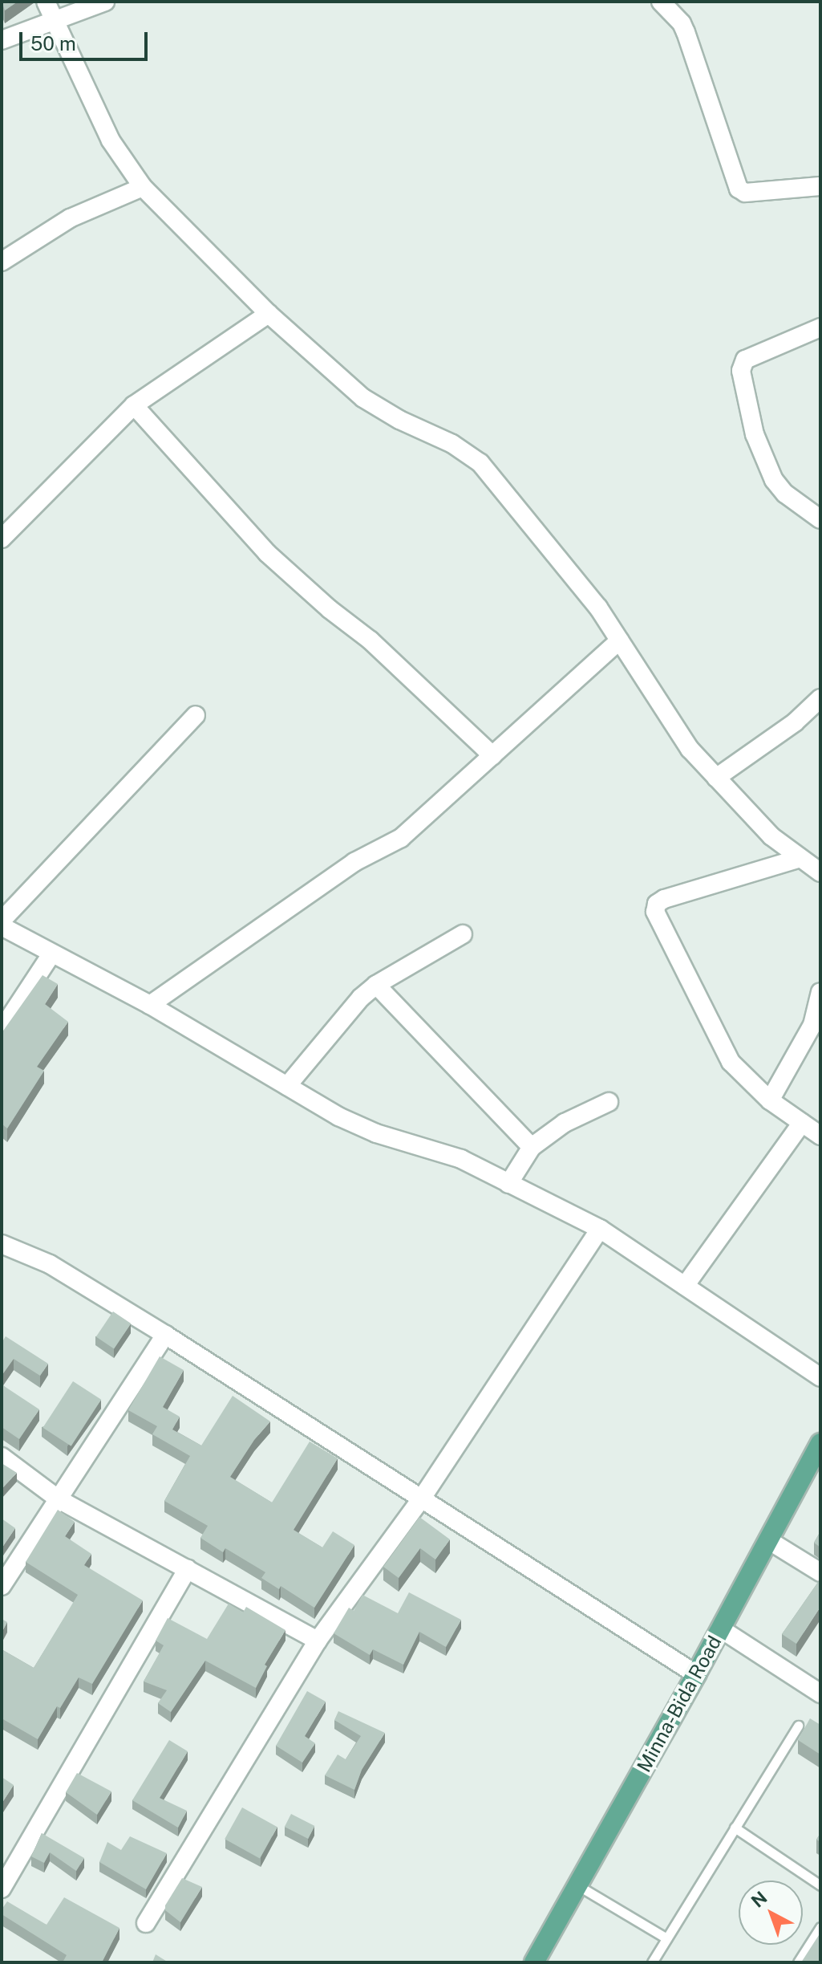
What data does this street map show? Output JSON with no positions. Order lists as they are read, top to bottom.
{
  "streets": {
    "main road": ["Minna-Bida Road"]
  },
  "scale_bar": "50 m",
  "north": "top left"
}
